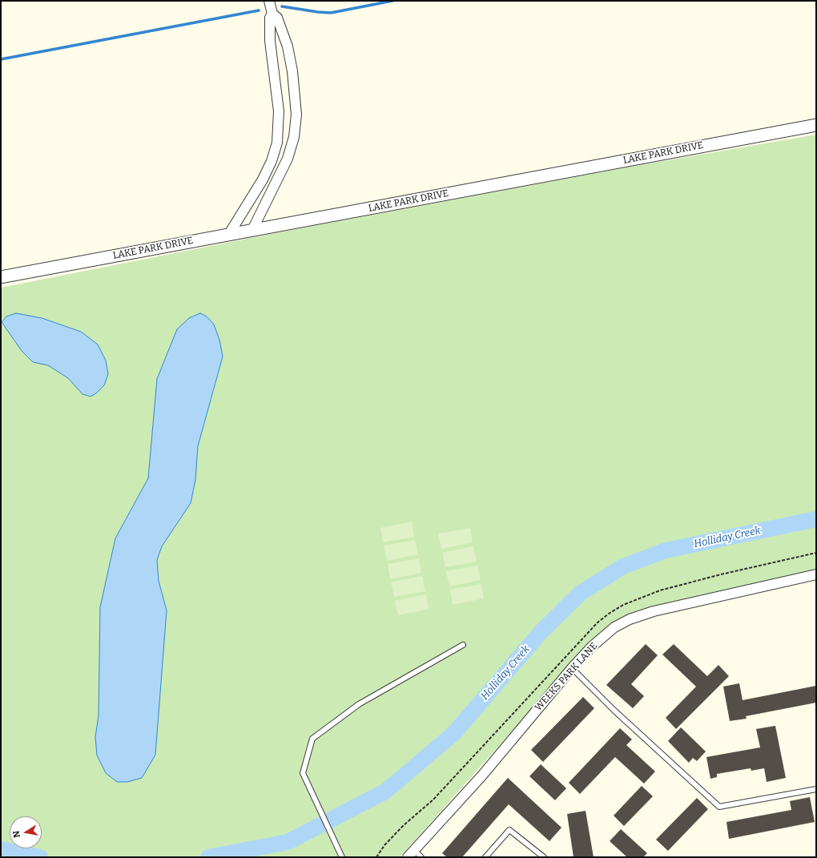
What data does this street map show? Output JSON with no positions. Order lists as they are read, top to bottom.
{
  "streets": {
    "street": ["LAKE PARK DRIVE", "WEEKS PARK LANE"]
  },
  "water": ["Holliday Creek"],
  "north": "left"
}
